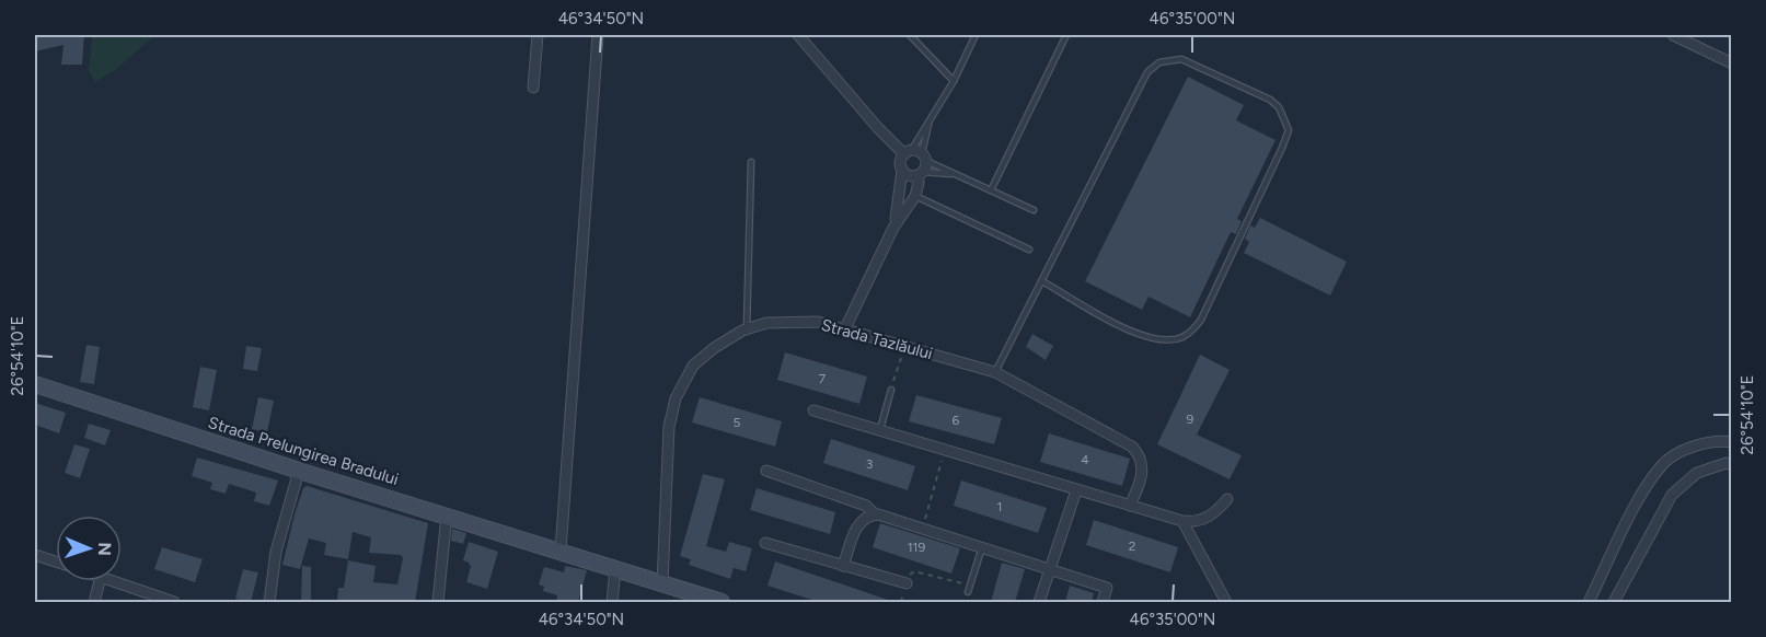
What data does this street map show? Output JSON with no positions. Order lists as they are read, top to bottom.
{
  "streets": {
    "street": ["Strada Tazlăului", "Strada Prelungirea Bradului"]
  },
  "crossings": [
    ["Strada Tazlăului", "Strada Prelungirea Bradului"]
  ],
  "house_numbers": [
    "7",
    "9",
    "6",
    "5",
    "4",
    "3",
    "1",
    "2",
    "119"
  ],
  "north": "right",
  "coordinates": ["46°34'50\"N", "46°35'00\"N", "26°54'10\"E"]
}
